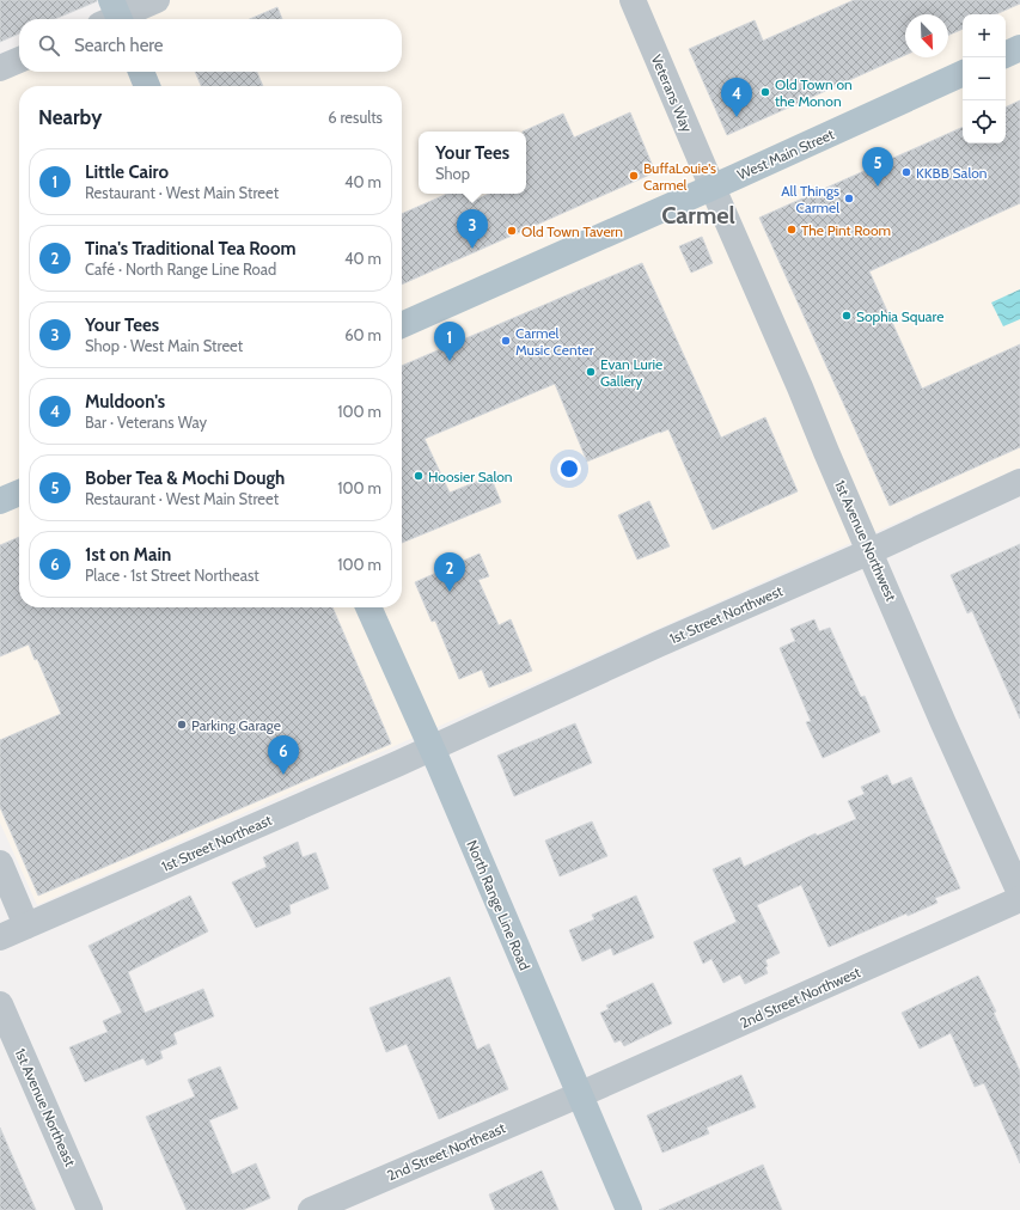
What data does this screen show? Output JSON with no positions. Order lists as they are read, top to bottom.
{
  "streets": {
    "main road": ["West Main Street", "North Range Line Road"],
    "street": [
      "Veterans Way",
      "1st Avenue Northwest",
      "1st Street Northwest",
      "1st Street Northeast",
      "2nd Street Northwest",
      "1st Avenue Northeast",
      "2nd Street Northeast"
    ]
  },
  "crossings": [
    ["Veterans Way", "West Main Street"],
    ["Veterans Way", "1st Avenue Northwest"],
    ["West Main Street", "1st Avenue Northwest"],
    ["1st Avenue Northwest", "1st Street Northwest"],
    ["1st Street Northwest", "1st Street Northeast"],
    ["1st Street Northwest", "North Range Line Road"],
    ["1st Street Northeast", "North Range Line Road"],
    ["North Range Line Road", "2nd Street Northwest"],
    ["North Range Line Road", "2nd Street Northeast"],
    ["2nd Street Northwest", "2nd Street Northeast"]
  ],
  "districts": ["Carmel"],
  "places": [
    "Old Town on the Monon",
    "KKBB Salon",
    "BuffaLouie's Carmel",
    "All Things Carmel",
    "The Pint Room",
    "Old Town Tavern",
    "Sophia Square",
    "Carmel Music Center",
    "Evan Lurie Gallery",
    "Hoosier Salon",
    "Parking Garage"
  ],
  "north": "bottom right",
  "page": {
    "map_buttons": ["+", "−"],
    "search": "Search here",
    "pins": [
      "4",
      "5",
      "3",
      "1",
      "2",
      "6"
    ],
    "heading": ["Nearby", "6 results"],
    "popup": ["Your Tees", "Shop"],
    "list": [
      {
        "mark": "1",
        "name": "Little Cairo",
        "note": "Restaurant · West Main Street",
        "value": "40 m"
      },
      {
        "mark": "2",
        "name": "Tina's Traditional Tea Room",
        "note": "Café · North Range Line Road",
        "value": "40 m"
      },
      {
        "mark": "3",
        "name": "Your Tees",
        "note": "Shop · West Main Street",
        "value": "60 m"
      },
      {
        "mark": "4",
        "name": "Muldoon's",
        "note": "Bar · Veterans Way",
        "value": "100 m"
      },
      {
        "mark": "5",
        "name": "Bober Tea & Mochi Dough",
        "note": "Restaurant · West Main Street",
        "value": "100 m"
      },
      {
        "mark": "6",
        "name": "1st on Main",
        "note": "Place · 1st Street Northeast",
        "value": "100 m"
      }
    ]
  }
}
